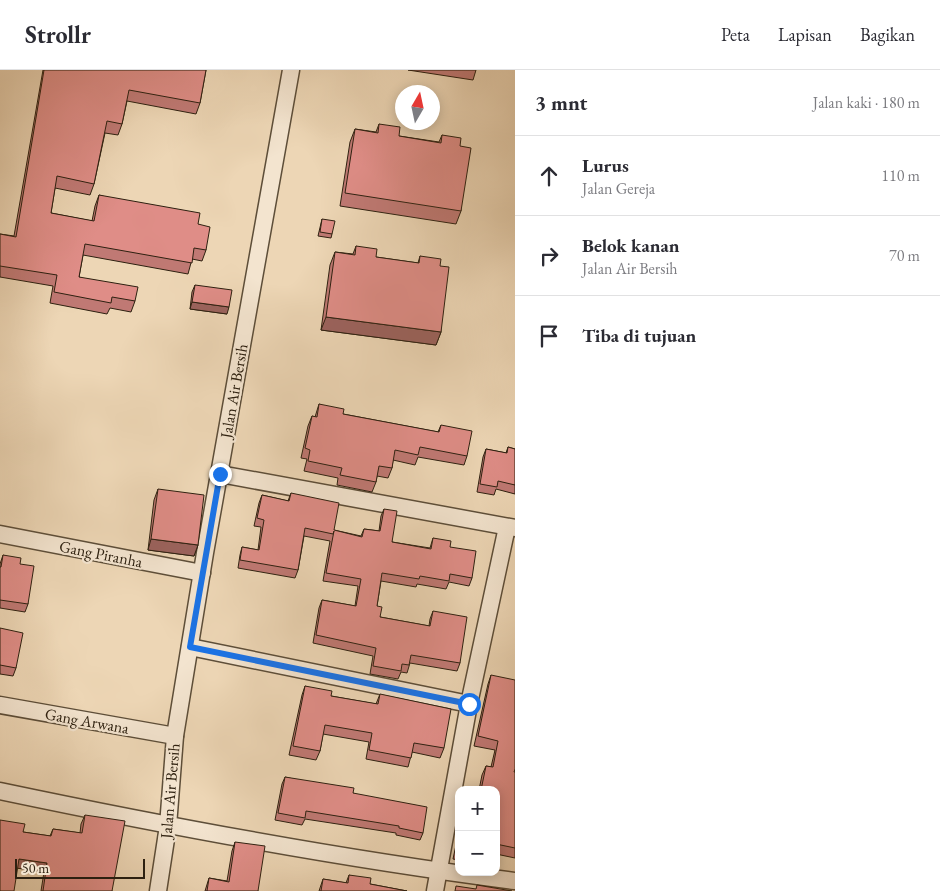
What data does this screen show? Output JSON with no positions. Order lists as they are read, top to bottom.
{
  "streets": {
    "street": ["Jalan Air Bersih", "Gang Piranha", "Gang Arwana"]
  },
  "crossings": [
    ["Jalan Air Bersih", "Gang Piranha"],
    ["Jalan Air Bersih", "Gang Arwana"]
  ],
  "scale_bar": "50 m",
  "north": "top",
  "page": {
    "header": "Strollr",
    "nav": ["Peta", "Lapisan", "Bagikan"],
    "heading": ["3 mnt", "Jalan kaki · 180 m"],
    "list": [
      ["Lurus", "Jalan Gereja", "110 m"],
      ["Belok kanan", "Jalan Air Bersih", "70 m"],
      "Tiba di tujuan"
    ],
    "map_buttons": ["+", "−"],
    "scale": "50 m"
  }
}
